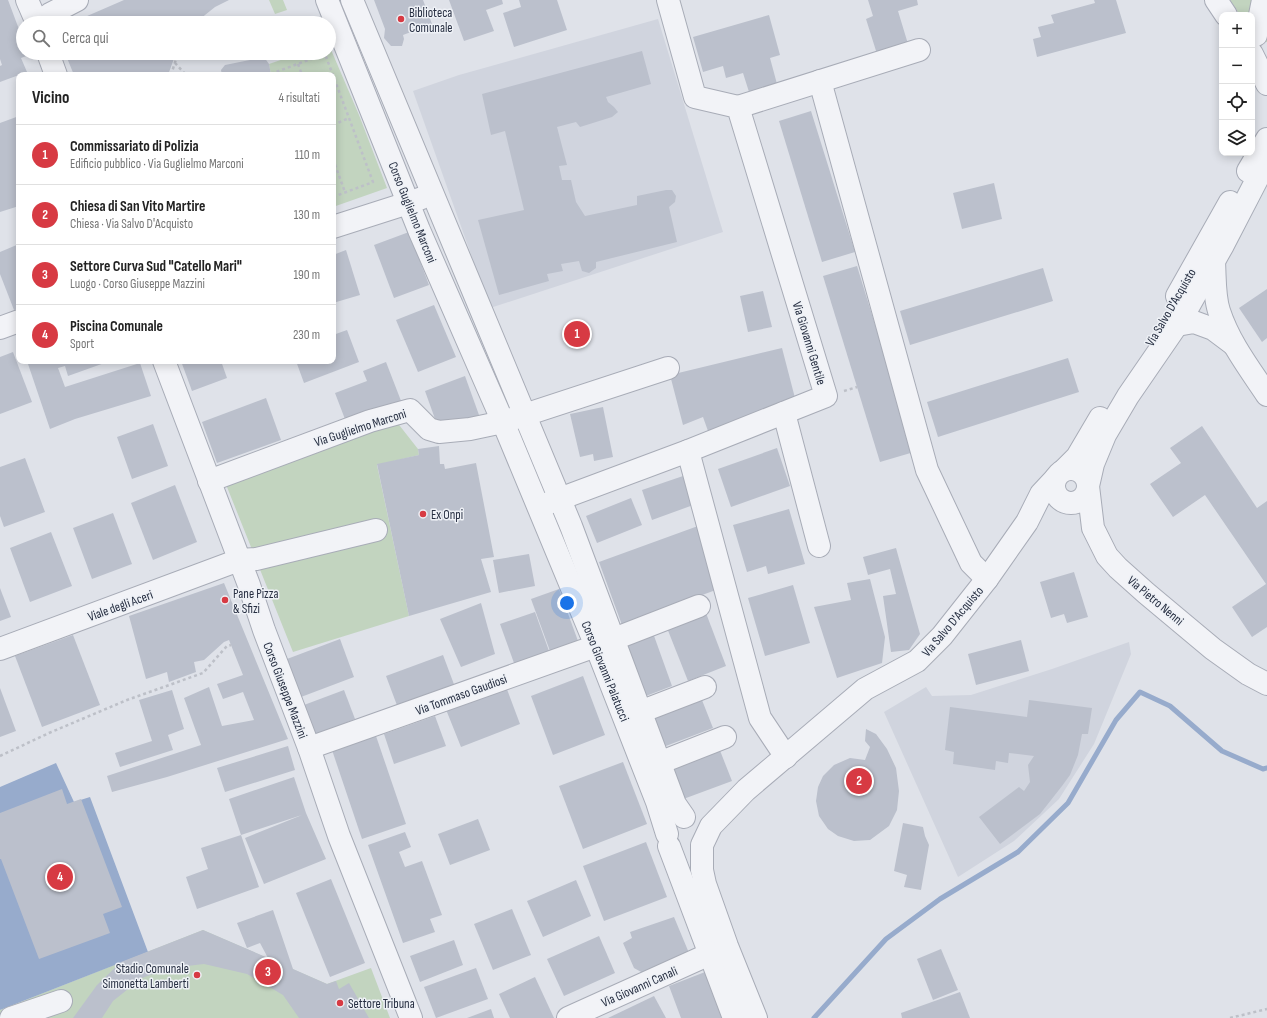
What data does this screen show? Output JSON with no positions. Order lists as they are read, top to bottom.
{
  "streets": {
    "street": [
      "Corso Guglielmo Marconi",
      "Via Salvo D'Acquisto",
      "Via Giovanni Gentile",
      "Via Guglielmo Marconi",
      "Via Pietro Nenni",
      "Viale degli Aceri",
      "Corso Giovanni Palatucci",
      "Corso Giuseppe Mazzini",
      "Via Tommaso Gaudiosi",
      "Via Giovanni Canali"
    ]
  },
  "crossings": [
    ["Corso Guglielmo Marconi", "Via Guglielmo Marconi"],
    ["Corso Guglielmo Marconi", "Corso Giovanni Palatucci"],
    ["Via Salvo D'Acquisto", "Via Pietro Nenni"],
    ["Via Salvo D'Acquisto", "Corso Giovanni Palatucci"],
    ["Via Giovanni Gentile", "Corso Giovanni Palatucci"],
    ["Via Guglielmo Marconi", "Corso Giovanni Palatucci"],
    ["Via Guglielmo Marconi", "Corso Giuseppe Mazzini"],
    ["Viale degli Aceri", "Corso Giuseppe Mazzini"],
    ["Corso Giovanni Palatucci", "Via Tommaso Gaudiosi"],
    ["Corso Giovanni Palatucci", "Via Giovanni Canali"],
    ["Corso Giuseppe Mazzini", "Via Tommaso Gaudiosi"]
  ],
  "places": [
    "Biblioteca Comunale",
    "Ex Onpi",
    "Pane Pizza & Sfizi",
    "Stadio Comunale Simonetta Lamberti",
    "Settore Tribuna"
  ],
  "page": {
    "map_buttons": ["+", "−"],
    "search": "Cerca qui",
    "heading": ["Vicino", "4 risultati"],
    "list": [
      {
        "mark": "1",
        "name": "Commissariato di Polizia",
        "note": "Edificio pubblico · Via Guglielmo Marconi",
        "value": "110 m"
      },
      {
        "mark": "2",
        "name": "Chiesa di San Vito Martire",
        "note": "Chiesa · Via Salvo D'Acquisto",
        "value": "130 m"
      },
      {
        "mark": "3",
        "name": "Settore Curva Sud \"Catello Mari\"",
        "note": "Luogo · Corso Giuseppe Mazzini",
        "value": "190 m"
      },
      {
        "mark": "4",
        "name": "Piscina Comunale",
        "note": "Sport",
        "value": "230 m"
      }
    ],
    "pins": [
      "1",
      "2",
      "4",
      "3"
    ]
  }
}
